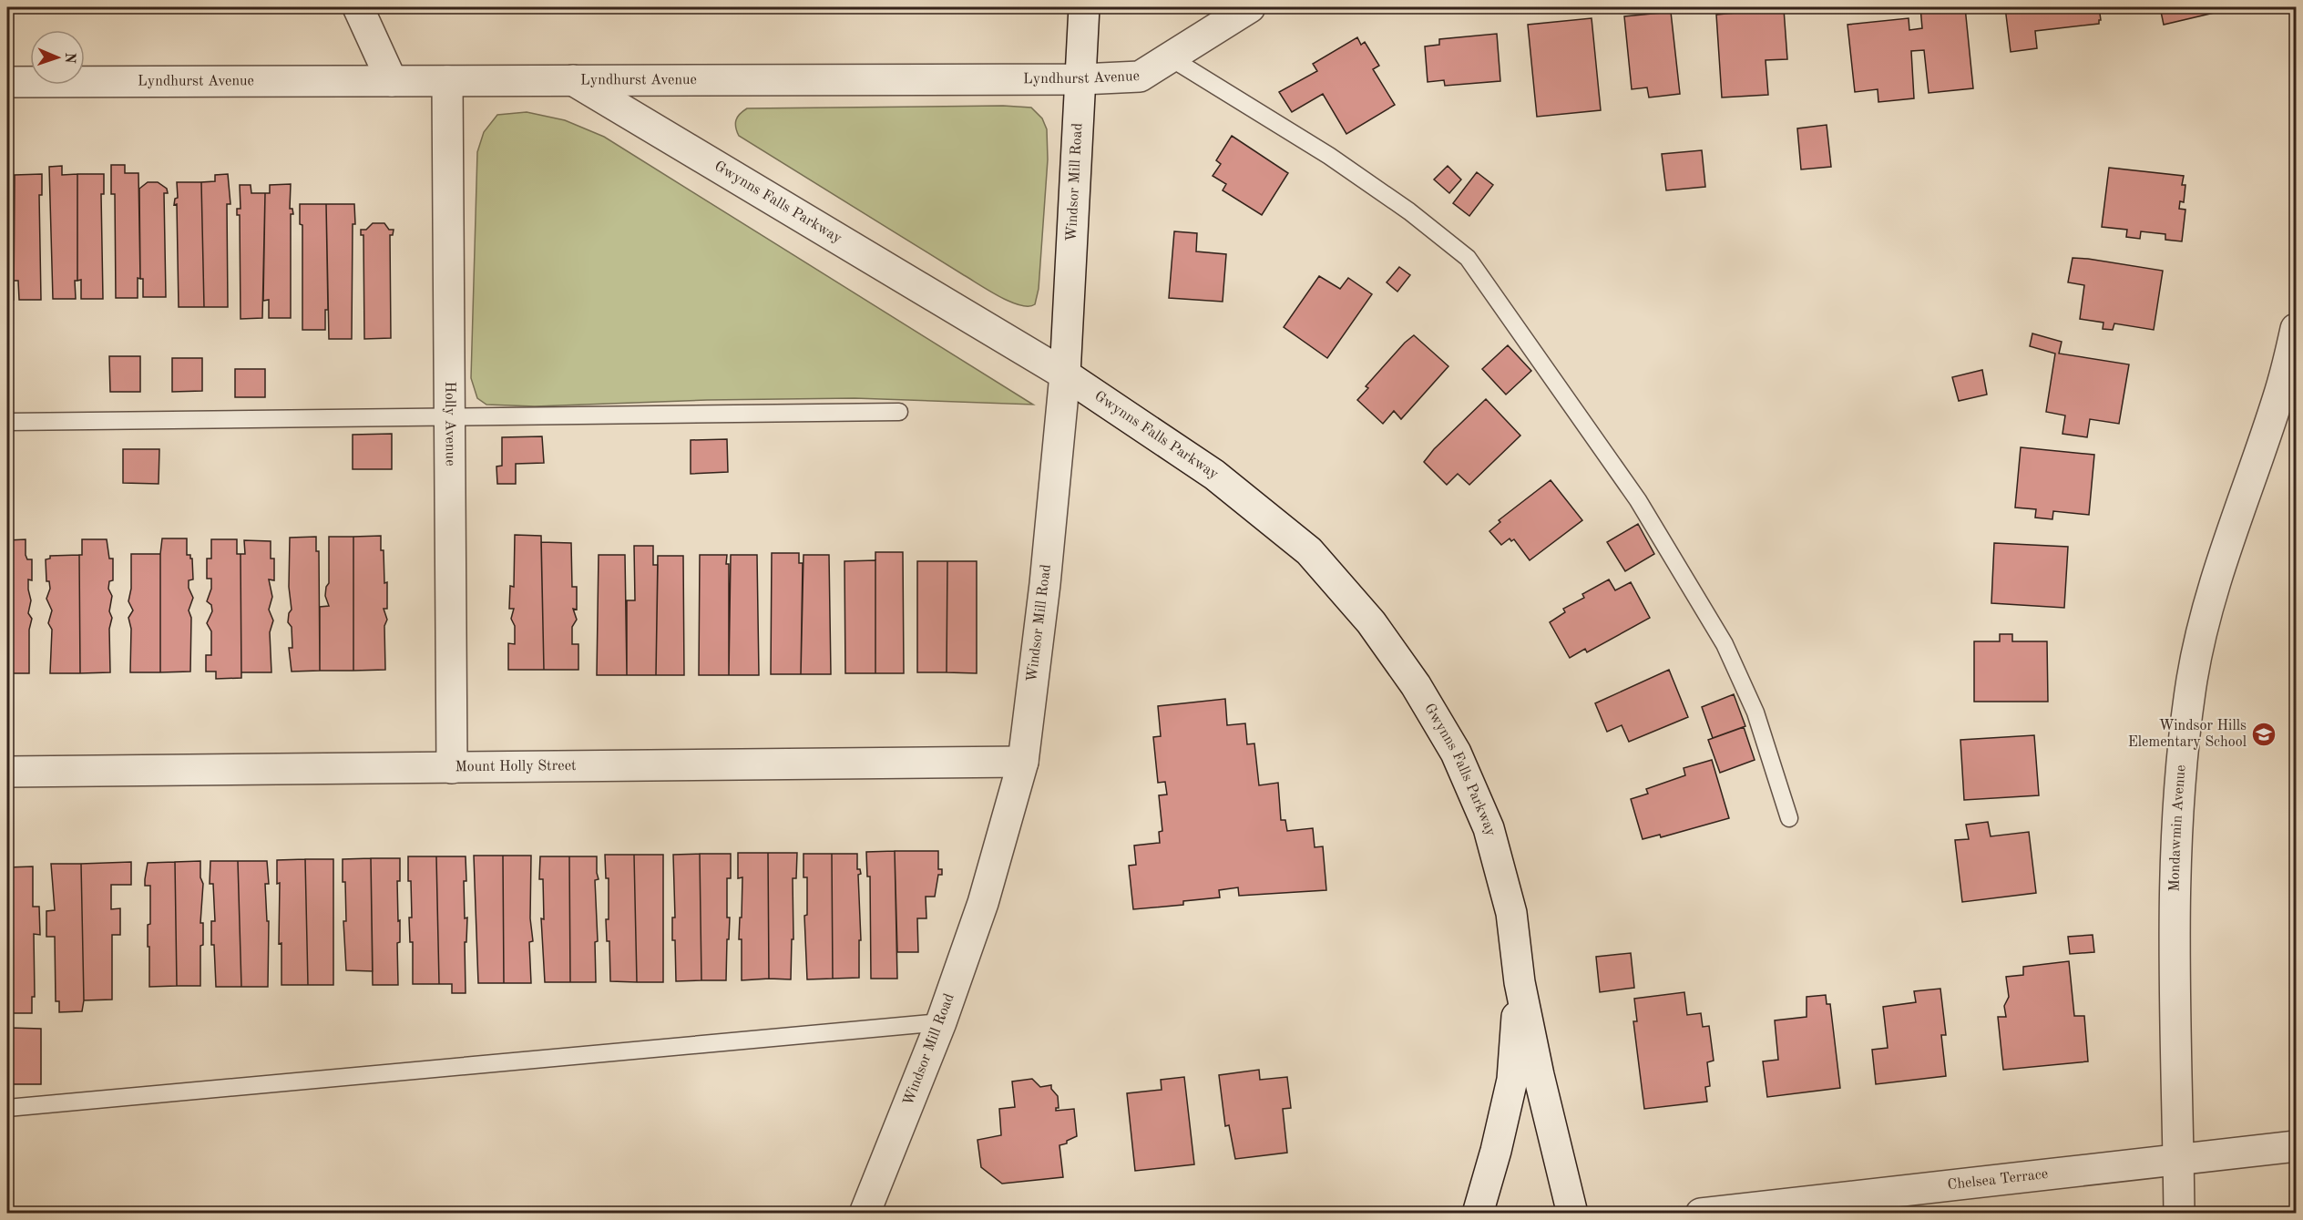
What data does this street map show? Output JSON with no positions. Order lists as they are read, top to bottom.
{
  "streets": {
    "street": [
      "Lyndhurst Avenue",
      "Windsor Mill Road",
      "Gwynns Falls Parkway",
      "Holly Avenue",
      "Mount Holly Street",
      "Mondawmin Avenue",
      "Chelsea Terrace"
    ]
  },
  "crossings": [
    ["Lyndhurst Avenue", "Windsor Mill Road"],
    ["Lyndhurst Avenue", "Gwynns Falls Parkway"],
    ["Lyndhurst Avenue", "Holly Avenue"],
    ["Windsor Mill Road", "Gwynns Falls Parkway"],
    ["Windsor Mill Road", "Mount Holly Street"],
    ["Holly Avenue", "Mount Holly Street"],
    ["Mondawmin Avenue", "Chelsea Terrace"]
  ],
  "places": {
    "school or university": ["Windsor Hills Elementary School"]
  },
  "north": "right"
}
